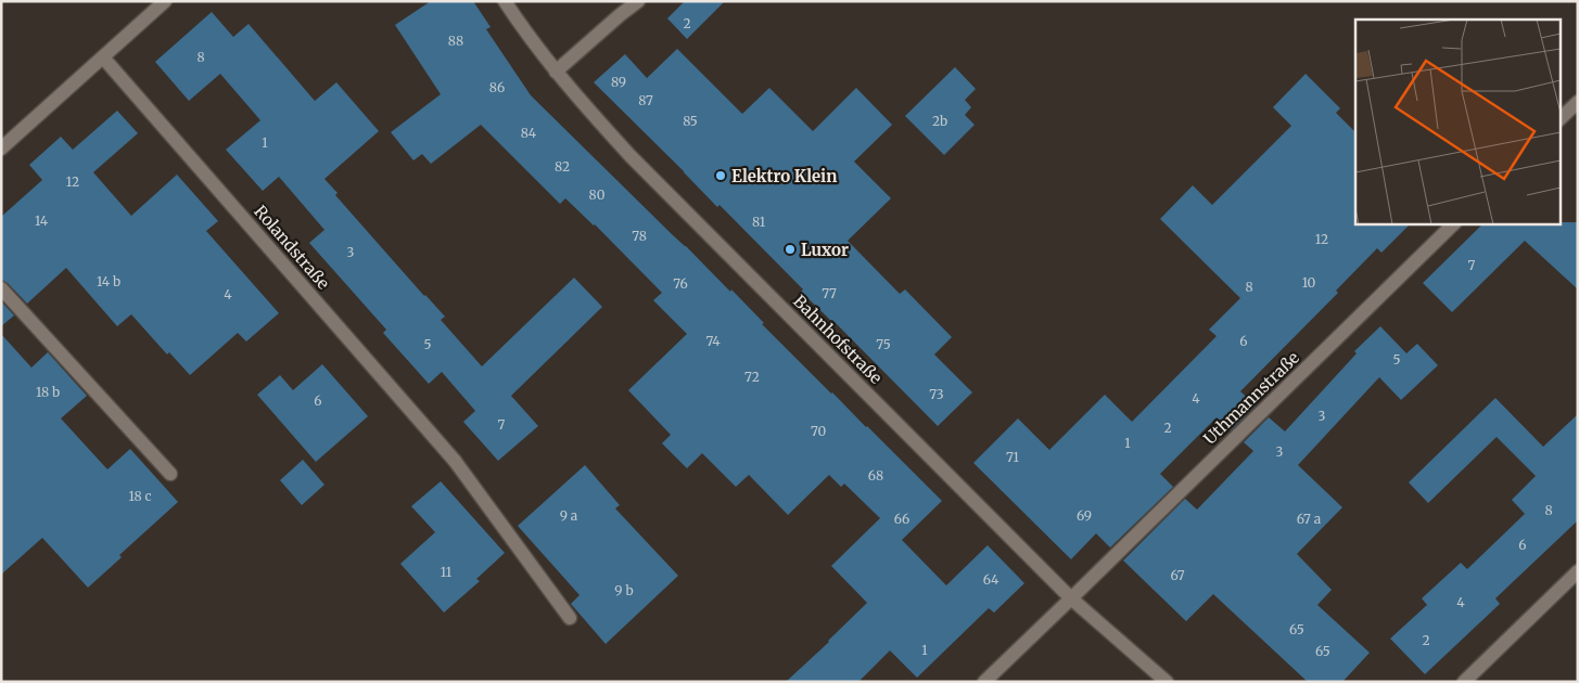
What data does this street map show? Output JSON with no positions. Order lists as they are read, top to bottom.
{
  "streets": {
    "street": ["Rolandstraße", "Bahnhofstraße", "Uthmannstraße"]
  },
  "crossings": [
    ["Bahnhofstraße", "Uthmannstraße"]
  ],
  "places": ["Elektro Klein", "Luxor"],
  "house_numbers": [
    "2",
    "88",
    "8",
    "89",
    "86",
    "87",
    "85",
    "2b",
    "84",
    "1",
    "82",
    "12",
    "80",
    "14",
    "81",
    "78",
    "12",
    "3",
    "7",
    "14 b",
    "10",
    "76",
    "8",
    "77",
    "4",
    "74",
    "6",
    "5",
    "75",
    "5",
    "72",
    "18 b",
    "73",
    "4",
    "6",
    "3",
    "7",
    "2",
    "70",
    "1",
    "3",
    "71",
    "68",
    "18 c",
    "8",
    "9 a",
    "69",
    "66",
    "67 a",
    "6",
    "11",
    "67",
    "64",
    "9 b",
    "4",
    "65",
    "2",
    "1",
    "65"
  ]
}
